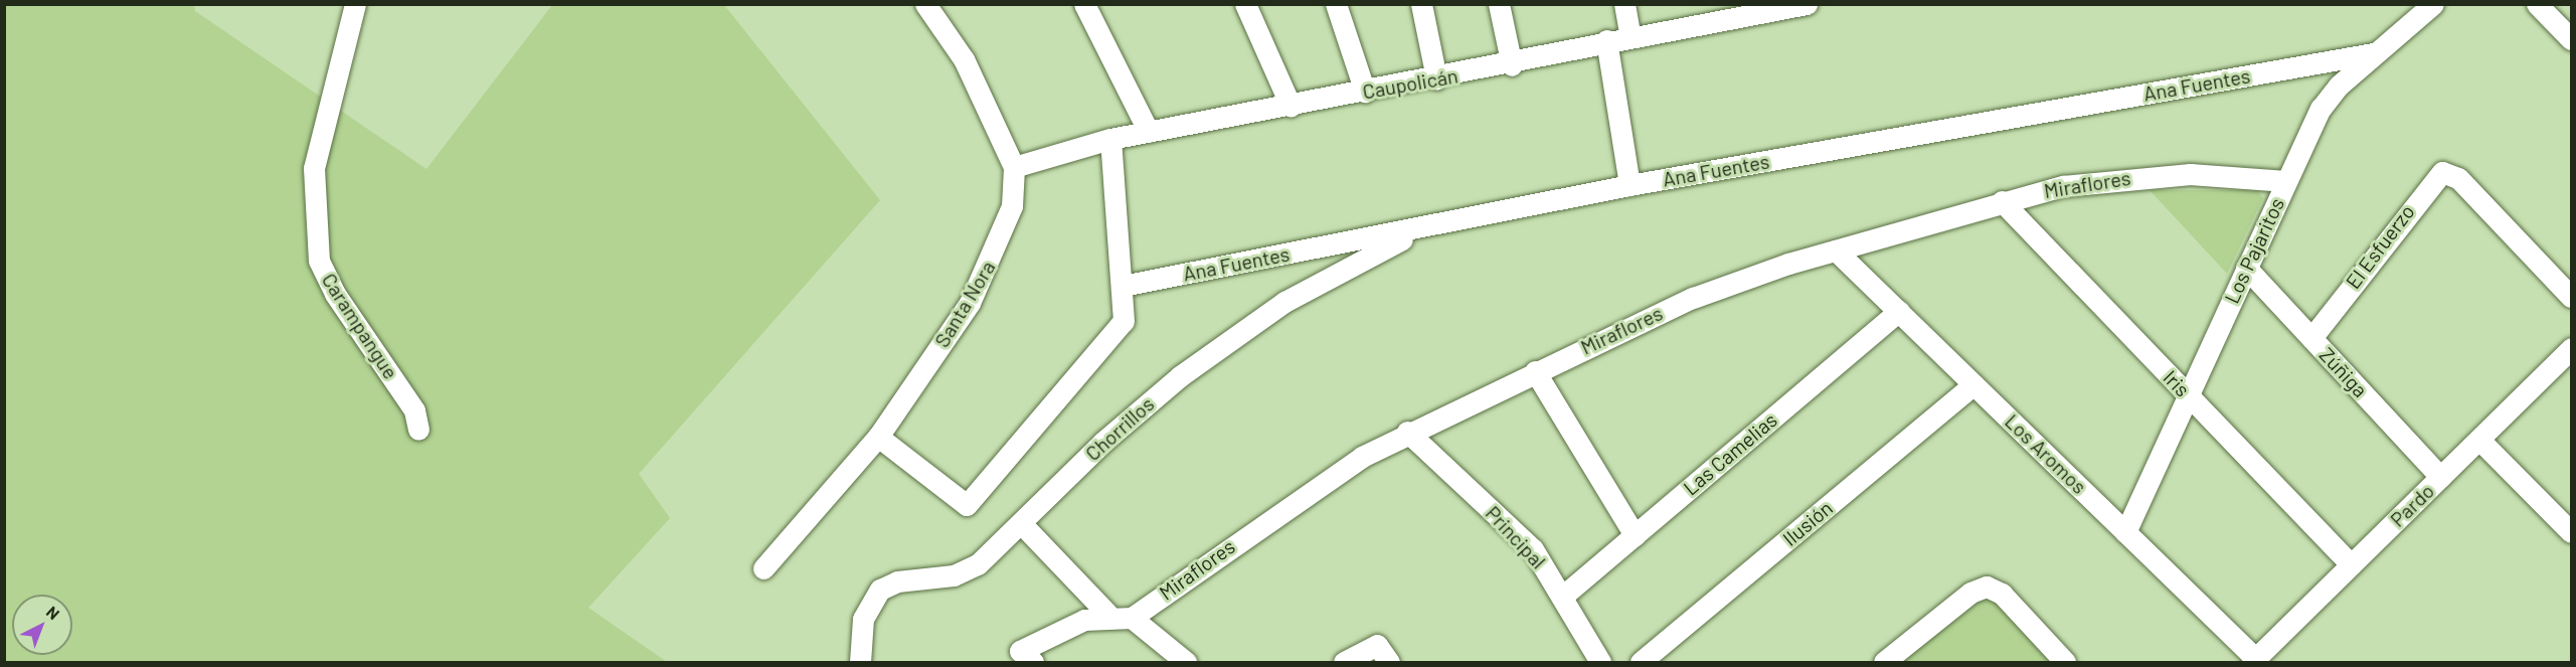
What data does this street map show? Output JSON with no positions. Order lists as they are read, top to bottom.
{
  "streets": {
    "street": [
      "Caupolicán",
      "Ana Fuentes",
      "Miraflores",
      "El Esfuerzo",
      "Los Pajaritos",
      "Santa Nora",
      "Carampangue",
      "Zúñiga",
      "Iris",
      "Chorrillos",
      "Las Camelias",
      "Los Aromos",
      "Pardo",
      "Ilusión",
      "Principal"
    ]
  },
  "crossings": [
    ["Caupolicán", "Santa Nora"],
    ["Ana Fuentes", "Los Pajaritos"],
    ["Ana Fuentes", "Chorrillos"],
    ["Miraflores", "Los Pajaritos"],
    ["Miraflores", "Iris"],
    ["Miraflores", "Los Aromos"],
    ["Miraflores", "Principal"],
    ["El Esfuerzo", "Zúñiga"],
    ["Los Pajaritos", "Zúñiga"],
    ["Los Pajaritos", "Iris"],
    ["Los Pajaritos", "Los Aromos"],
    ["Zúñiga", "Pardo"],
    ["Iris", "Pardo"],
    ["Las Camelias", "Los Aromos"],
    ["Las Camelias", "Principal"],
    ["Los Aromos", "Pardo"],
    ["Los Aromos", "Ilusión"]
  ],
  "north": "top right"
}
